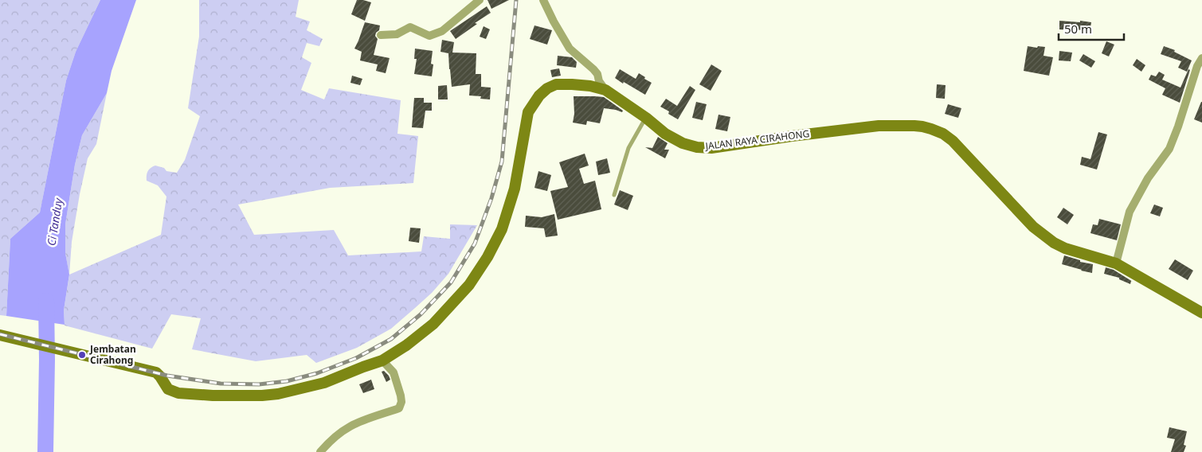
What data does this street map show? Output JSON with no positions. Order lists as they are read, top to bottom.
{
  "streets": {
    "street": ["JALAN RAYA CIRAHONG"]
  },
  "water": ["Ci Tanduy"],
  "places": ["Jembatan Cirahong"],
  "scale_bar": "50 m"
}
